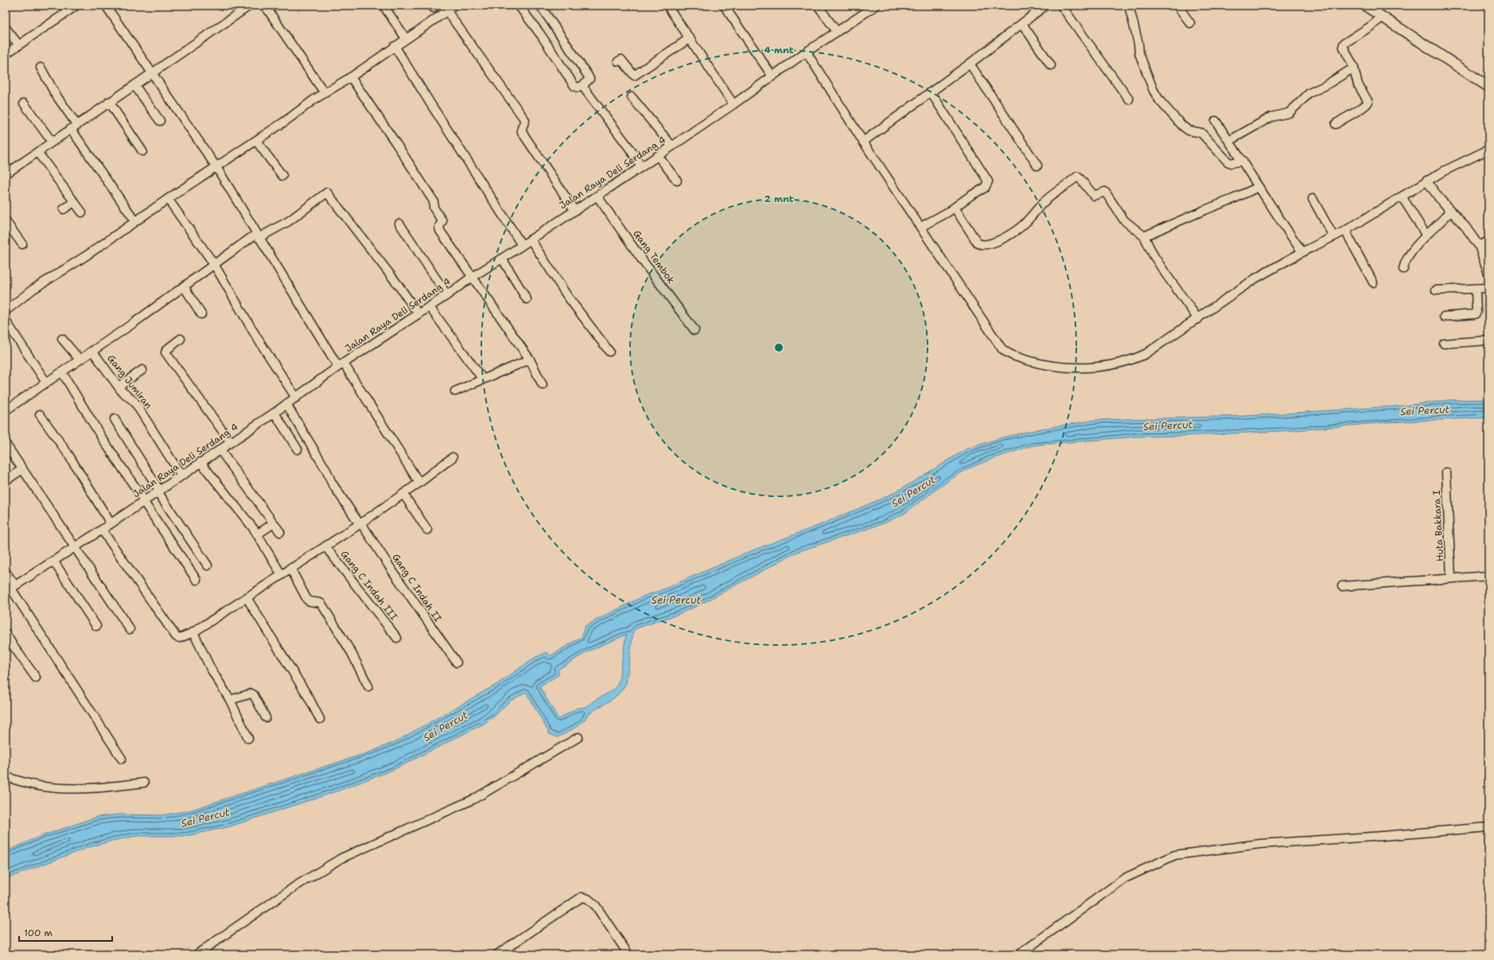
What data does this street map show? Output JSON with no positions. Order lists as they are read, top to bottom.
{
  "streets": {
    "street": [
      "Jalan Raya Deli Serdang 4",
      "Gang Tembok",
      "Gang Jumiran",
      "Huta Bakkara I",
      "Gang C Indah III",
      "Gang C Indah II"
    ]
  },
  "crossings": [
    ["Jalan Raya Deli Serdang 4", "Gang Tembok"],
    ["Jalan Raya Deli Serdang 4", "Gang Jumiran"],
    ["Jalan Raya Deli Serdang 4", "Gang C Indah II"]
  ],
  "water": ["Sei Percut"],
  "scale_bar": "100 m",
  "rings": ["4 mnt", "2 mnt"]
}
